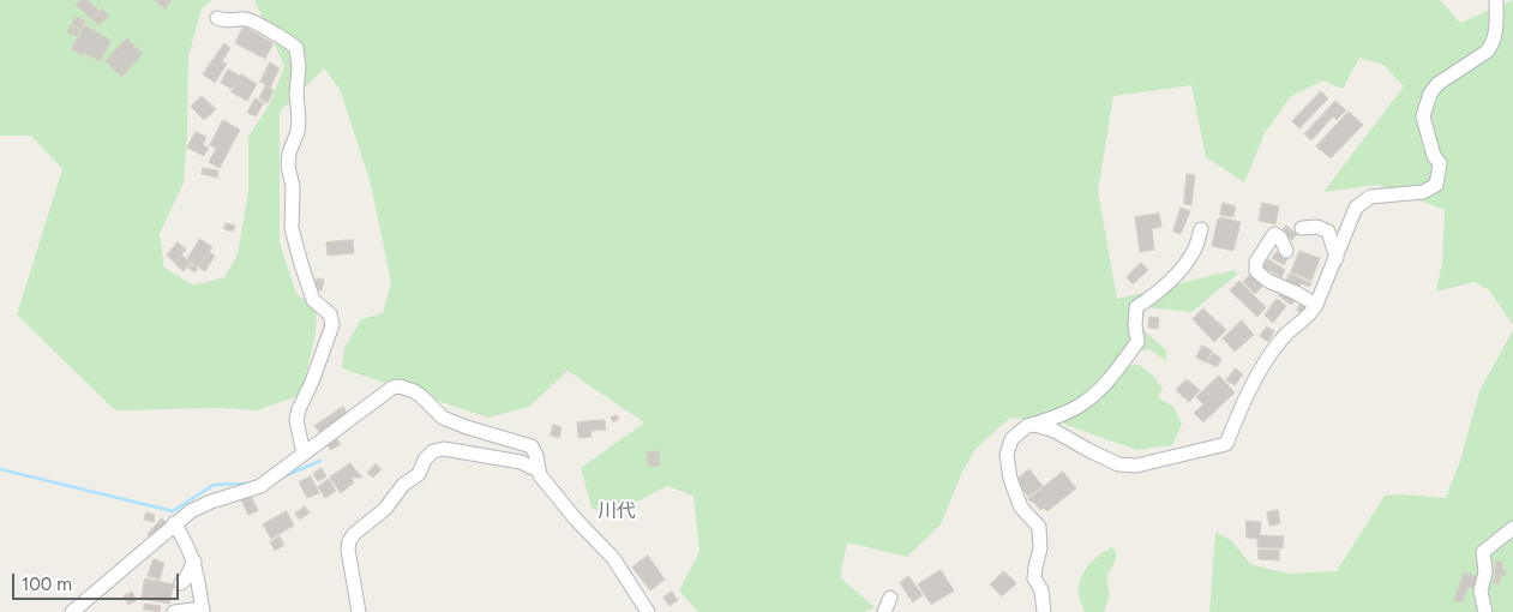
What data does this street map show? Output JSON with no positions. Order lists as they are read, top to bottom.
{
  "districts": ["川代"],
  "scale_bar": "100 m"
}
